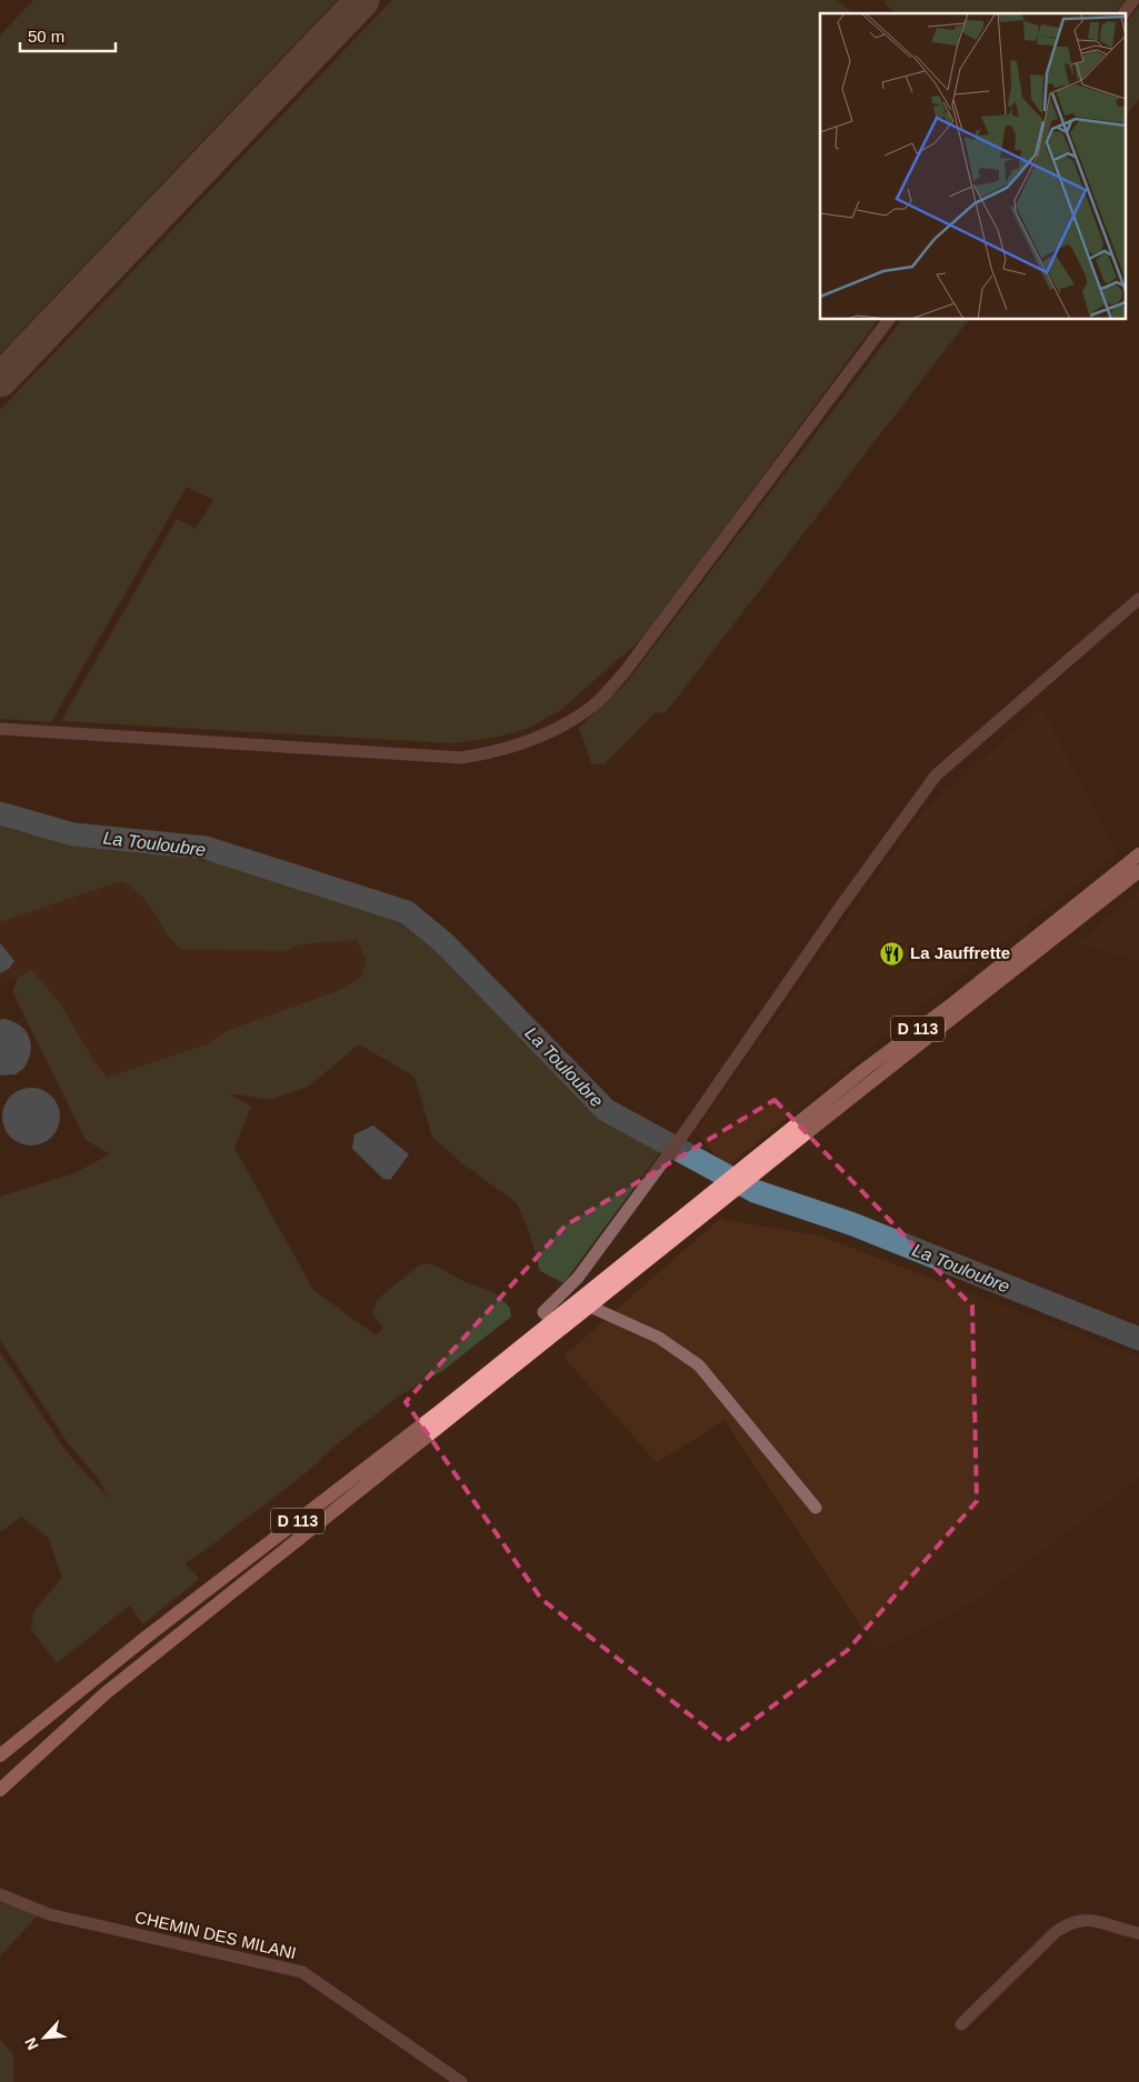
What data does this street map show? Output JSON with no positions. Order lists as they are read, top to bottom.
{
  "streets": {
    "main road": ["D 113"],
    "street": ["CHEMIN DES MILANI"]
  },
  "water": ["La Touloubre"],
  "places": {
    "restaurant": ["La Jauffrette"]
  },
  "scale_bar": "50 m",
  "north": "bottom left"
}
